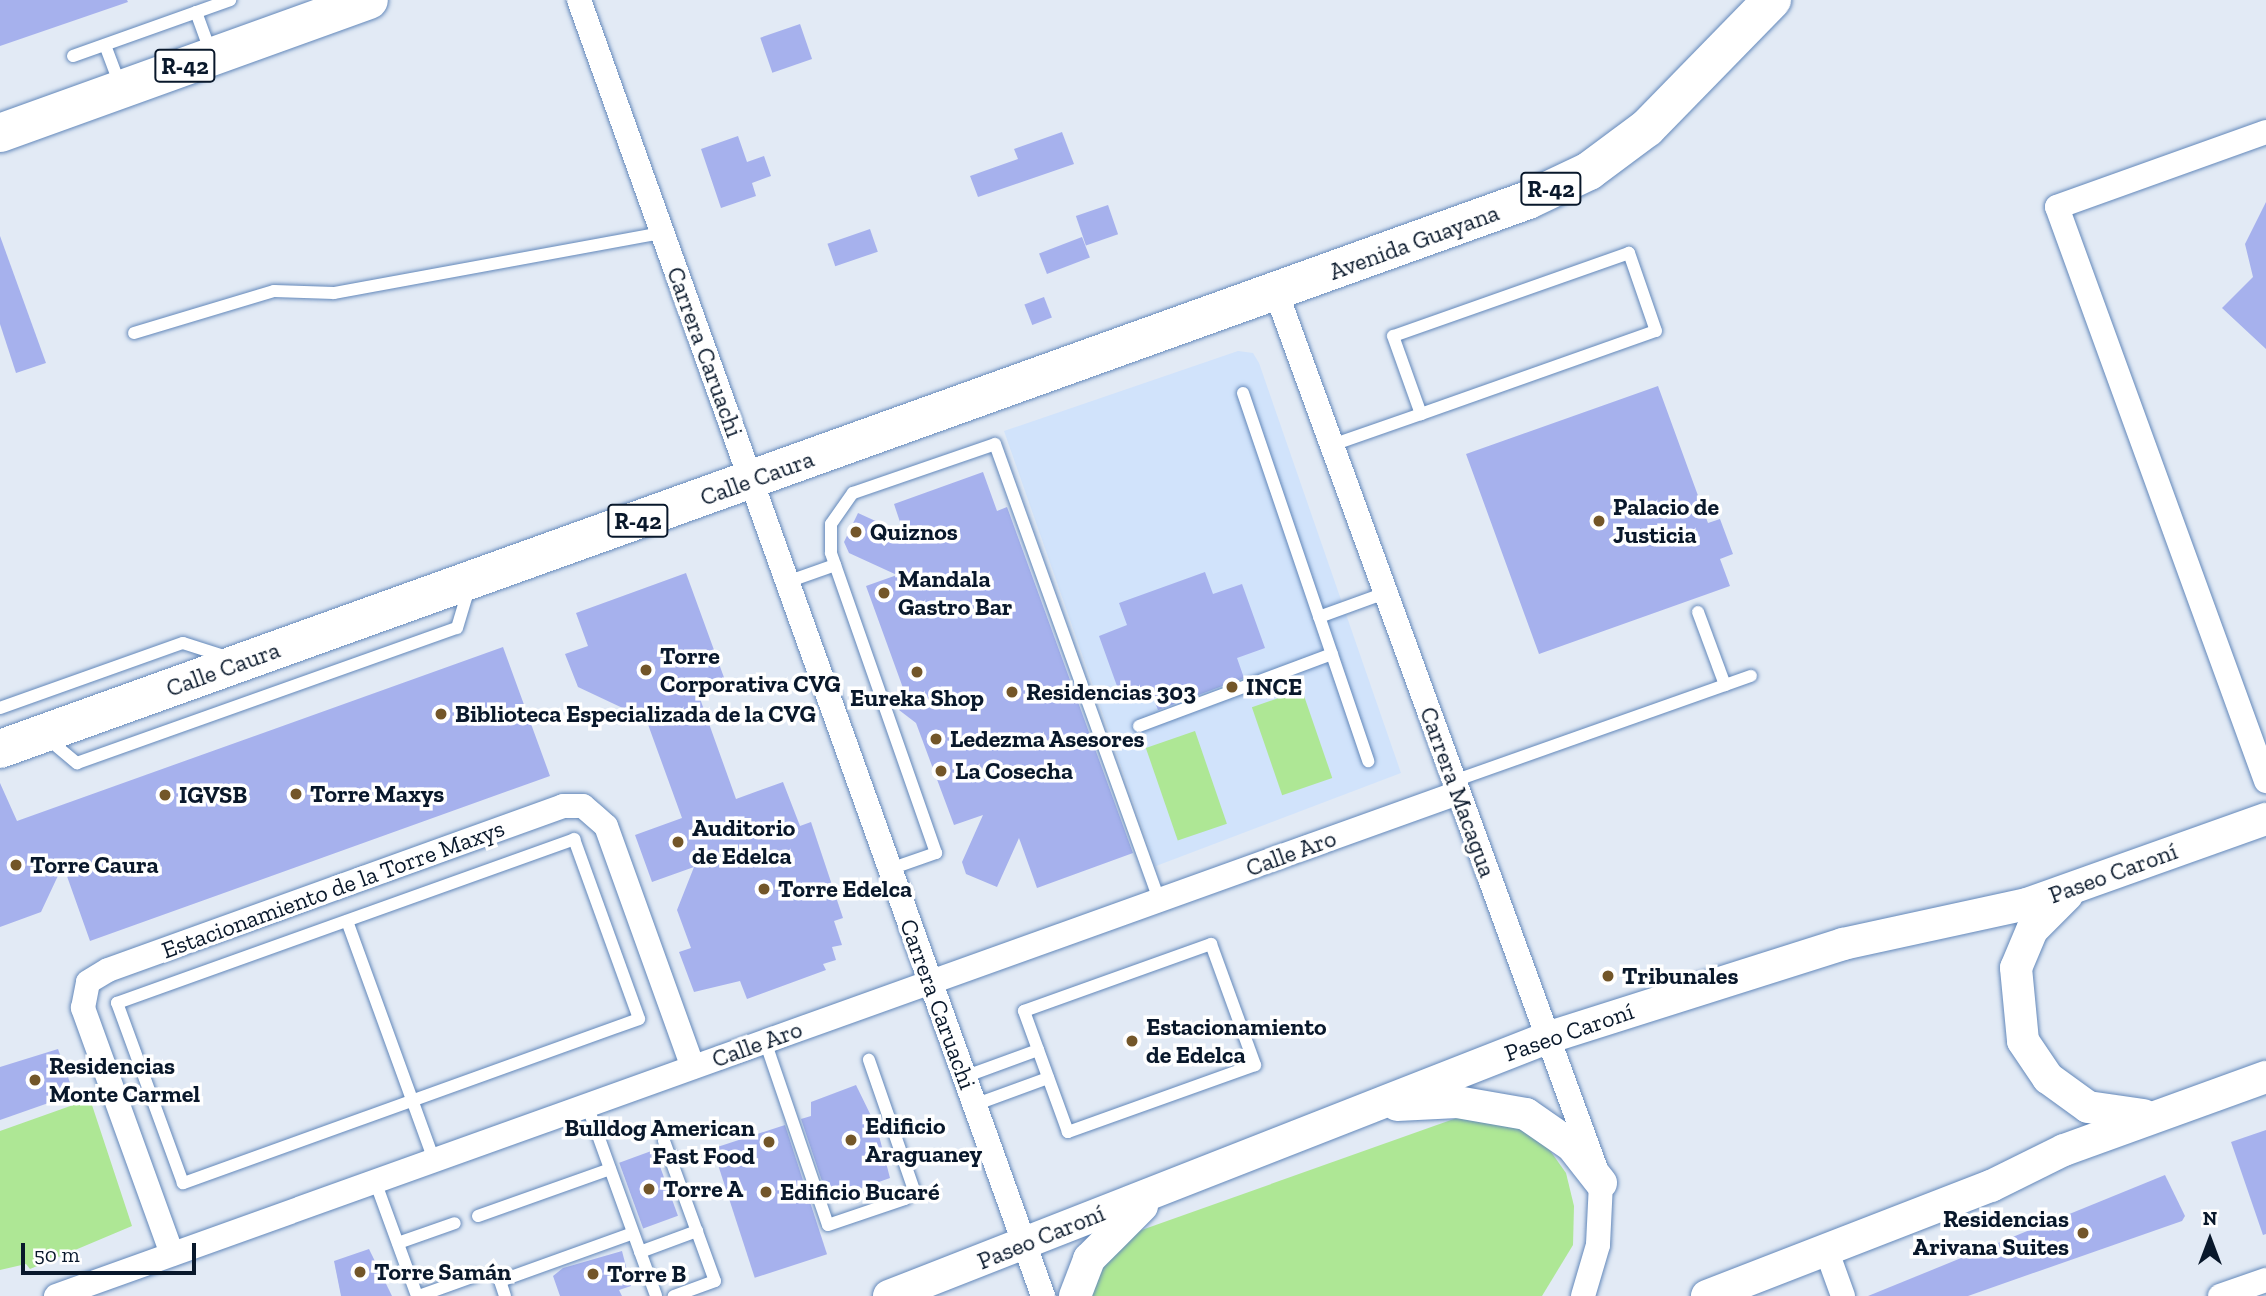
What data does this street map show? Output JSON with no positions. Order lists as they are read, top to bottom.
{
  "streets": {
    "main road": ["R-42", "Avenida Guayana", "Calle Caura"],
    "street": [
      "Carrera Caruachi",
      "Carrera Macagua",
      "Calle Aro",
      "Paseo Caroní",
      "Estacionamiento de la Torre Maxys"
    ]
  },
  "crossings": [
    ["Avenida Guayana", "Calle Caura"],
    ["Avenida Guayana", "Carrera Macagua"],
    ["Carrera Caruachi", "Calle Caura"],
    ["Carrera Caruachi", "Calle Aro"],
    ["Carrera Caruachi", "Paseo Caroní"],
    ["Calle Caura", "Carrera Macagua"],
    ["Carrera Macagua", "Calle Aro"],
    ["Carrera Macagua", "Paseo Caroní"],
    ["Calle Aro", "Estacionamiento de la Torre Maxys"]
  ],
  "places": [
    "Palacio de Justicia",
    "Quiznos",
    "Mandala Gastro Bar",
    "Torre Corporativa CVG",
    "Eureka Shop",
    "INCE",
    "Residencias 303",
    "Biblioteca Especializada de la CVG",
    "Ledezma Asesores",
    "La Cosecha",
    "Torre Maxys",
    "IGVSB",
    "Auditorio de Edelca",
    "Torre Caura",
    "Torre Edelca",
    "Tribunales",
    "Estacionamiento de Edelca",
    "Residencias Monte Carmel",
    "Edificio Araguaney",
    "Bulldog American Fast Food",
    "Torre A",
    "Edificio Bucaré",
    "Residencias Arivana Suites",
    "Torre Samán",
    "Torre B"
  ],
  "scale_bar": "50 m",
  "north": "top"
}
